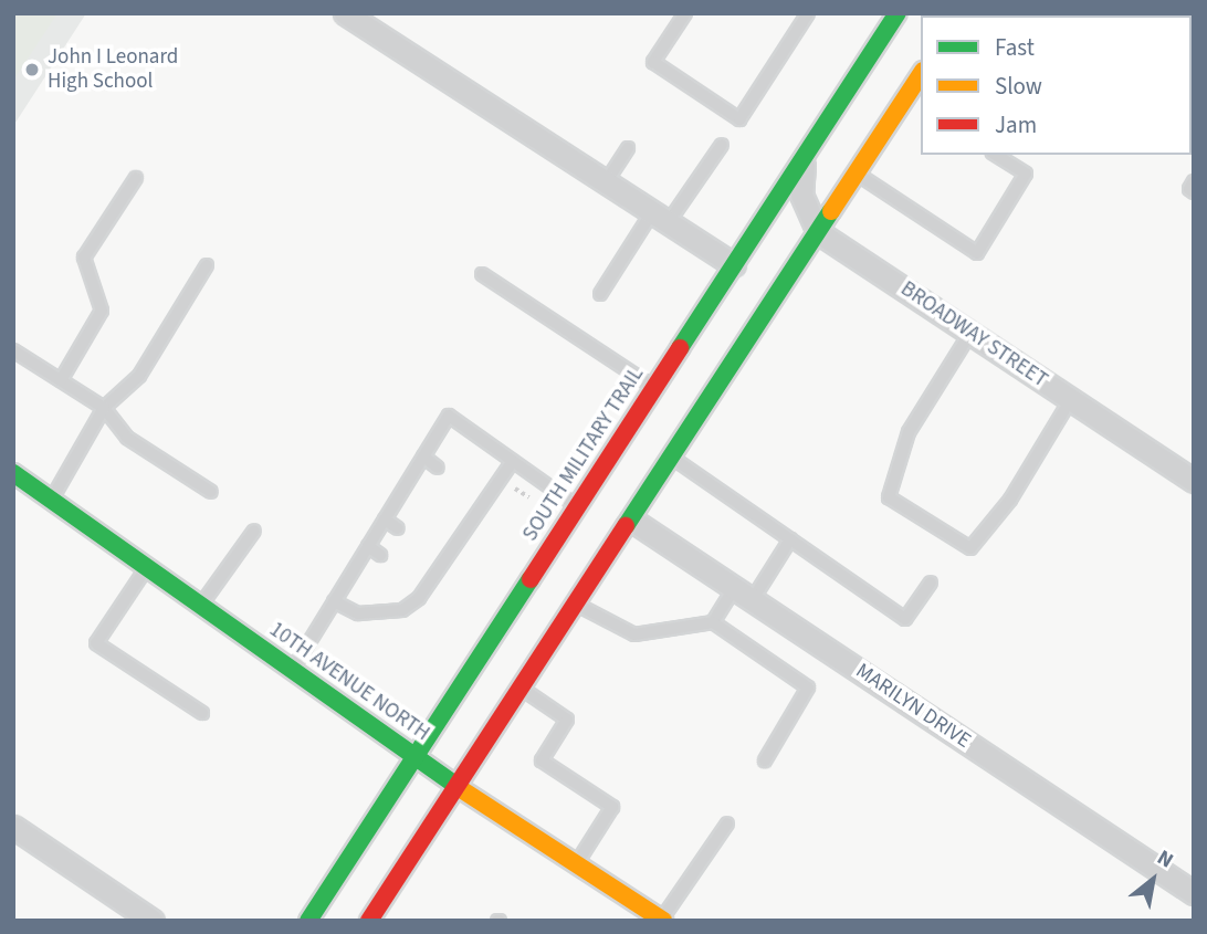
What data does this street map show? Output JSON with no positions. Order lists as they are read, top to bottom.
{
  "streets": {
    "main road": ["SOUTH MILITARY TRAIL", "10TH AVENUE NORTH"],
    "street": ["BROADWAY STREET", "MARILYN DRIVE"]
  },
  "crossings": [
    ["SOUTH MILITARY TRAIL", "10TH AVENUE NORTH"]
  ],
  "places": ["John I Leonard High School"],
  "legend": ["Fast", "Slow", "Jam"],
  "north": "top right"
}
